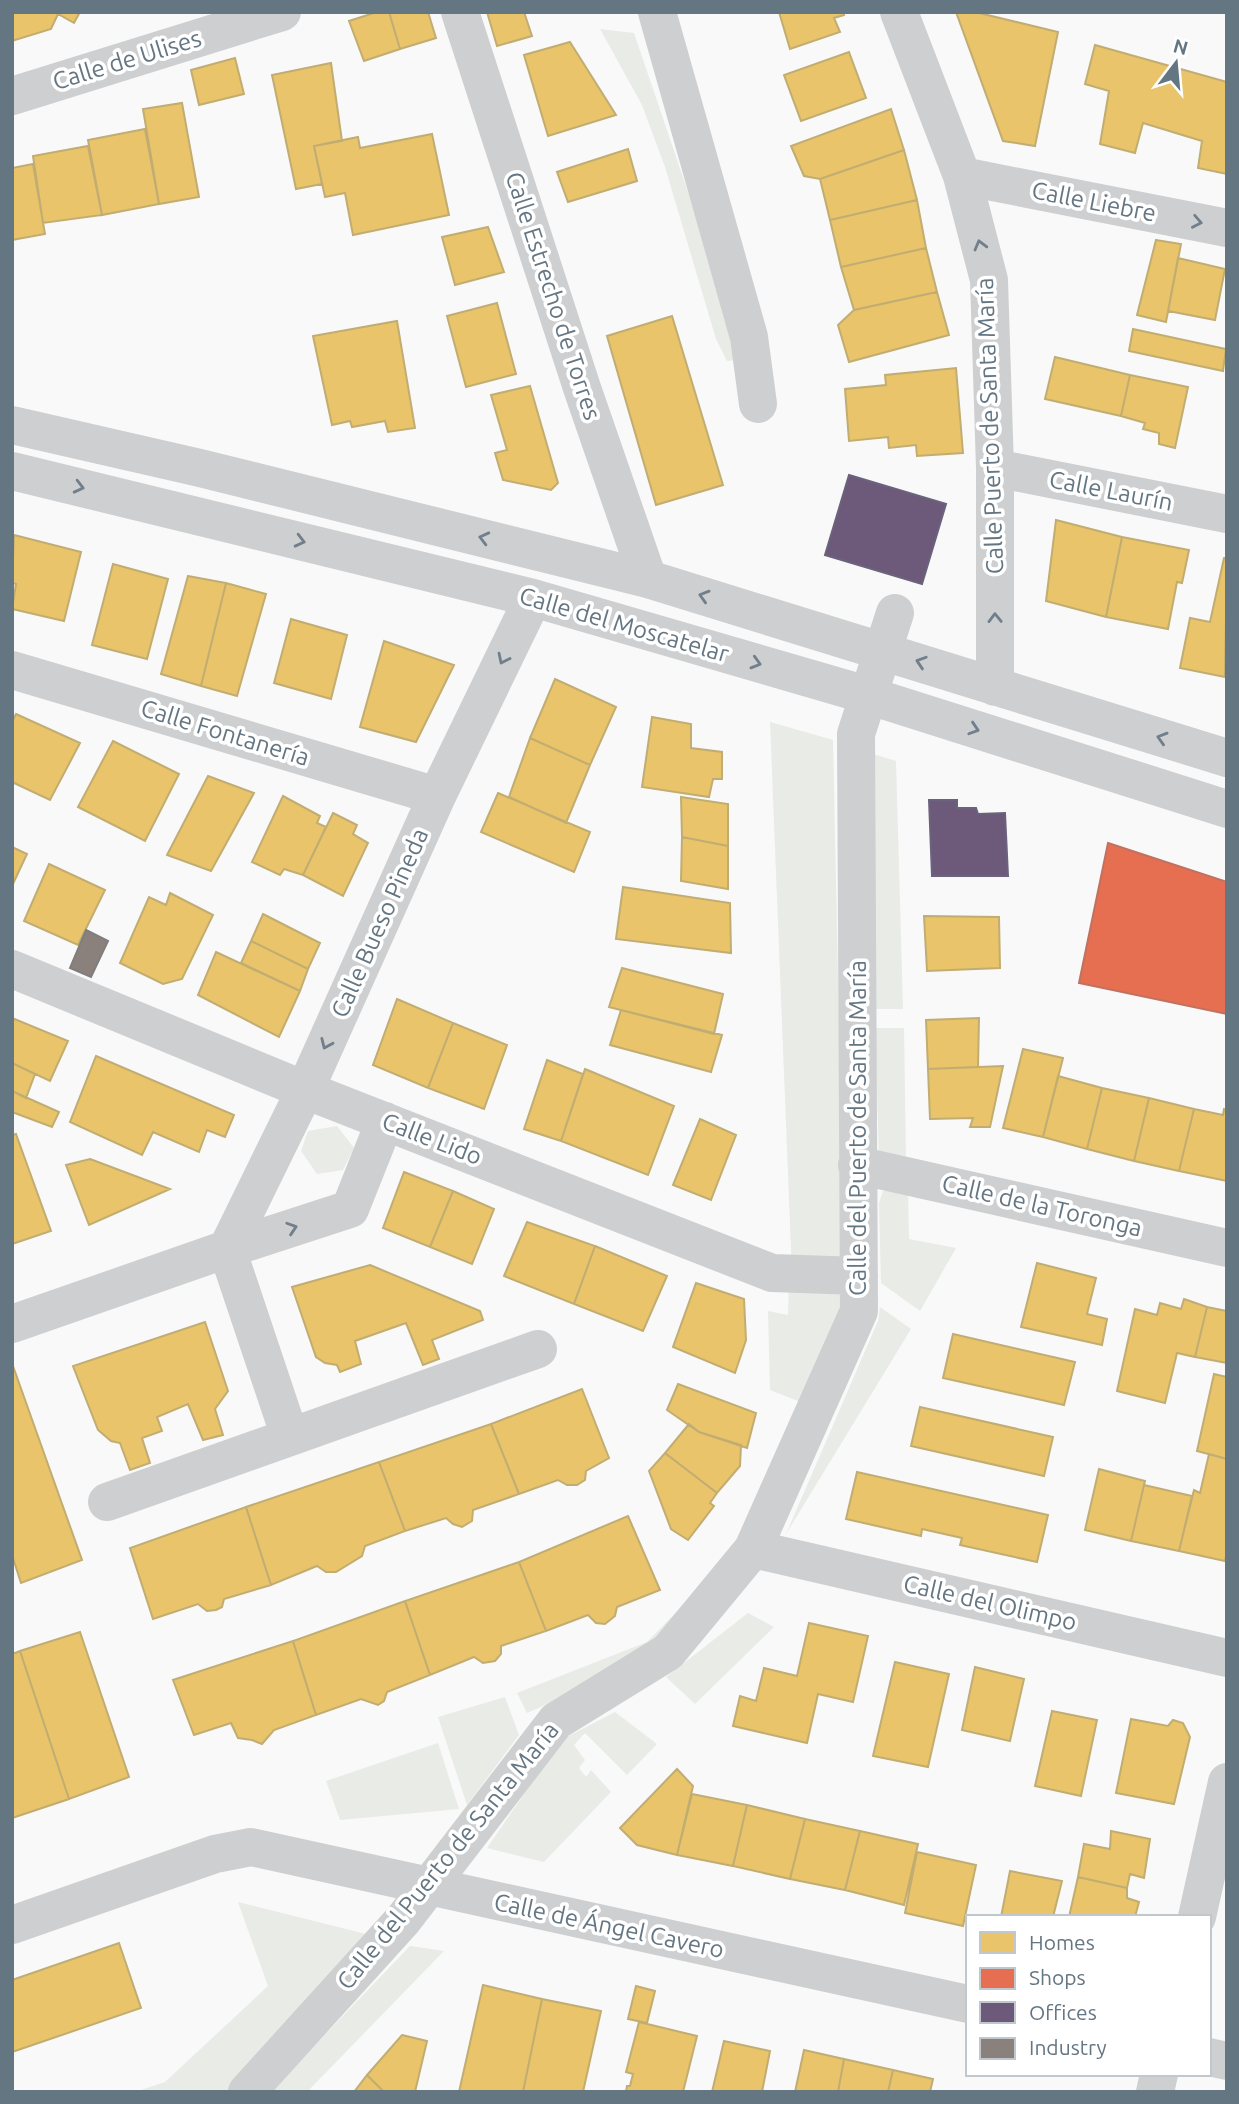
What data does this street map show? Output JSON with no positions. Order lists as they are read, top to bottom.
{
  "streets": {
    "street": [
      "Calle de Ulises",
      "Calle Liebre",
      "Calle Estrecho de Torres",
      "Calle Puerto de Santa María",
      "Calle Laurín",
      "Calle del Moscatelar",
      "Calle Fontanería",
      "Calle Bueso Pineda",
      "Calle del Puerto de Santa María",
      "Calle Lido",
      "Calle de la Toronga",
      "Calle del Olimpo",
      "Calle de Ángel Cavero"
    ]
  },
  "crossings": [
    ["Calle Liebre", "Calle Puerto de Santa María"],
    ["Calle Estrecho de Torres", "Calle del Moscatelar"],
    ["Calle Puerto de Santa María", "Calle Laurín"],
    ["Calle Puerto de Santa María", "Calle del Moscatelar"],
    ["Calle del Moscatelar", "Calle Bueso Pineda"],
    ["Calle del Moscatelar", "Calle del Puerto de Santa María"],
    ["Calle Fontanería", "Calle Bueso Pineda"],
    ["Calle Bueso Pineda", "Calle Lido"],
    ["Calle del Puerto de Santa María", "Calle Lido"],
    ["Calle del Puerto de Santa María", "Calle de la Toronga"],
    ["Calle del Puerto de Santa María", "Calle del Olimpo"],
    ["Calle del Puerto de Santa María", "Calle de Ángel Cavero"]
  ],
  "one_way": ["Calle Liebre", "Calle Bueso Pineda"],
  "legend": [
    "Homes",
    "Shops",
    "Offices",
    "Industry"
  ],
  "north": "top"
}
